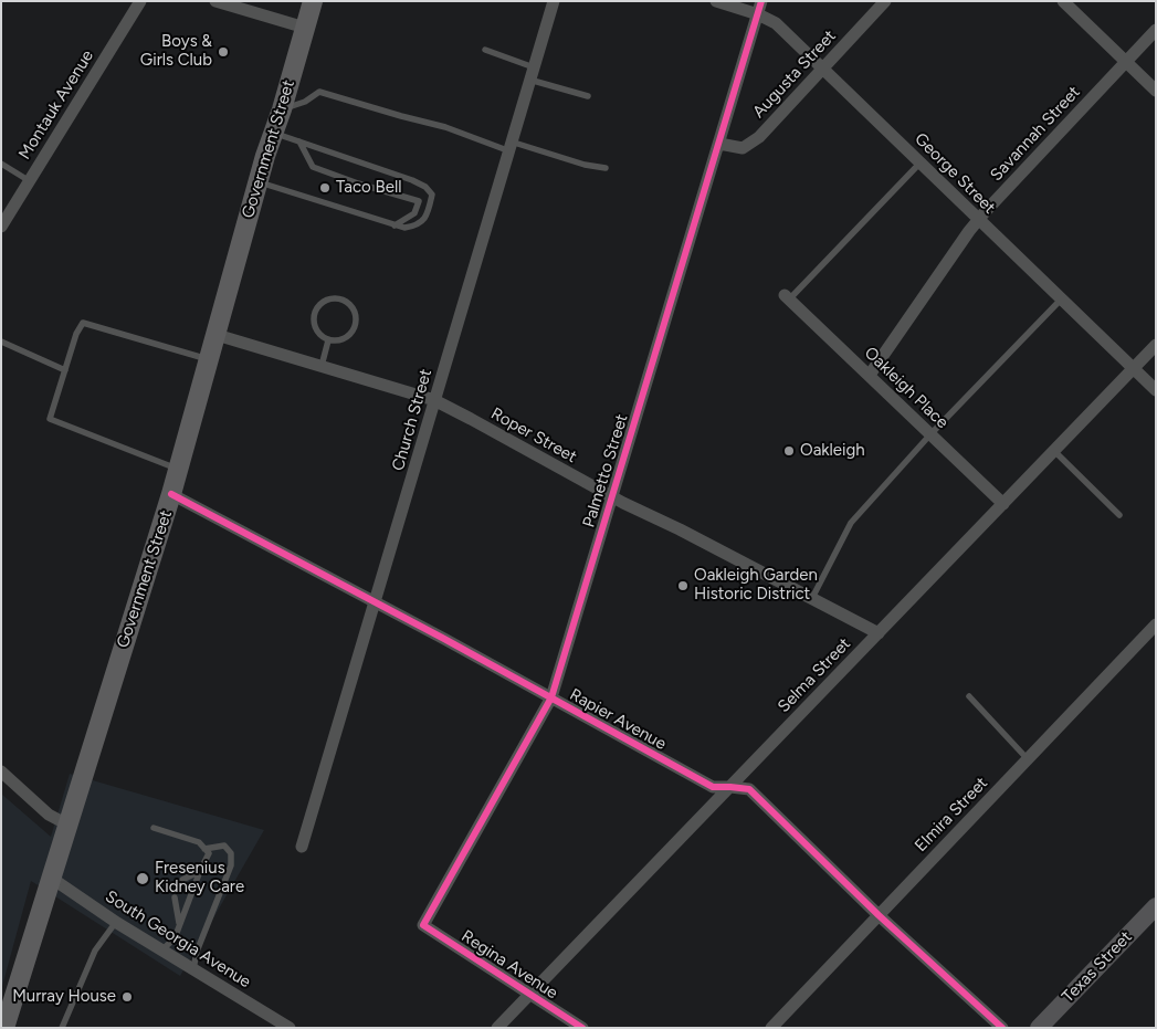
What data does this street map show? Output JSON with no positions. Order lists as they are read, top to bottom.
{
  "streets": {
    "main road": ["Government Street"],
    "street": [
      "Augusta Street",
      "Montauk Avenue",
      "Savannah Street",
      "George Street",
      "Oakleigh Place",
      "Church Street",
      "Roper Street",
      "Palmetto Street",
      "Selma Street",
      "Rapier Avenue",
      "Elmira Street",
      "South Georgia Avenue",
      "Regina Avenue",
      "Texas Street"
    ]
  },
  "crossings": [
    ["Augusta Street", "George Street"],
    ["Augusta Street", "Palmetto Street"],
    ["Savannah Street", "George Street"],
    ["Savannah Street", "Oakleigh Place"],
    ["Government Street", "Roper Street"],
    ["Government Street", "Rapier Avenue"],
    ["Government Street", "South Georgia Avenue"],
    ["George Street", "Palmetto Street"],
    ["George Street", "Selma Street"],
    ["Oakleigh Place", "Selma Street"],
    ["Church Street", "Roper Street"],
    ["Church Street", "Rapier Avenue"],
    ["Roper Street", "Palmetto Street"],
    ["Roper Street", "Selma Street"],
    ["Palmetto Street", "Rapier Avenue"],
    ["Palmetto Street", "Regina Avenue"],
    ["Selma Street", "Rapier Avenue"],
    ["Selma Street", "Regina Avenue"],
    ["Rapier Avenue", "Elmira Street"]
  ],
  "places": [
    "Boys & Girls Club",
    "Taco Bell",
    "Oakleigh",
    "Oakleigh Garden Historic District",
    "Fresenius Kidney Care",
    "Murray House"
  ]
}
